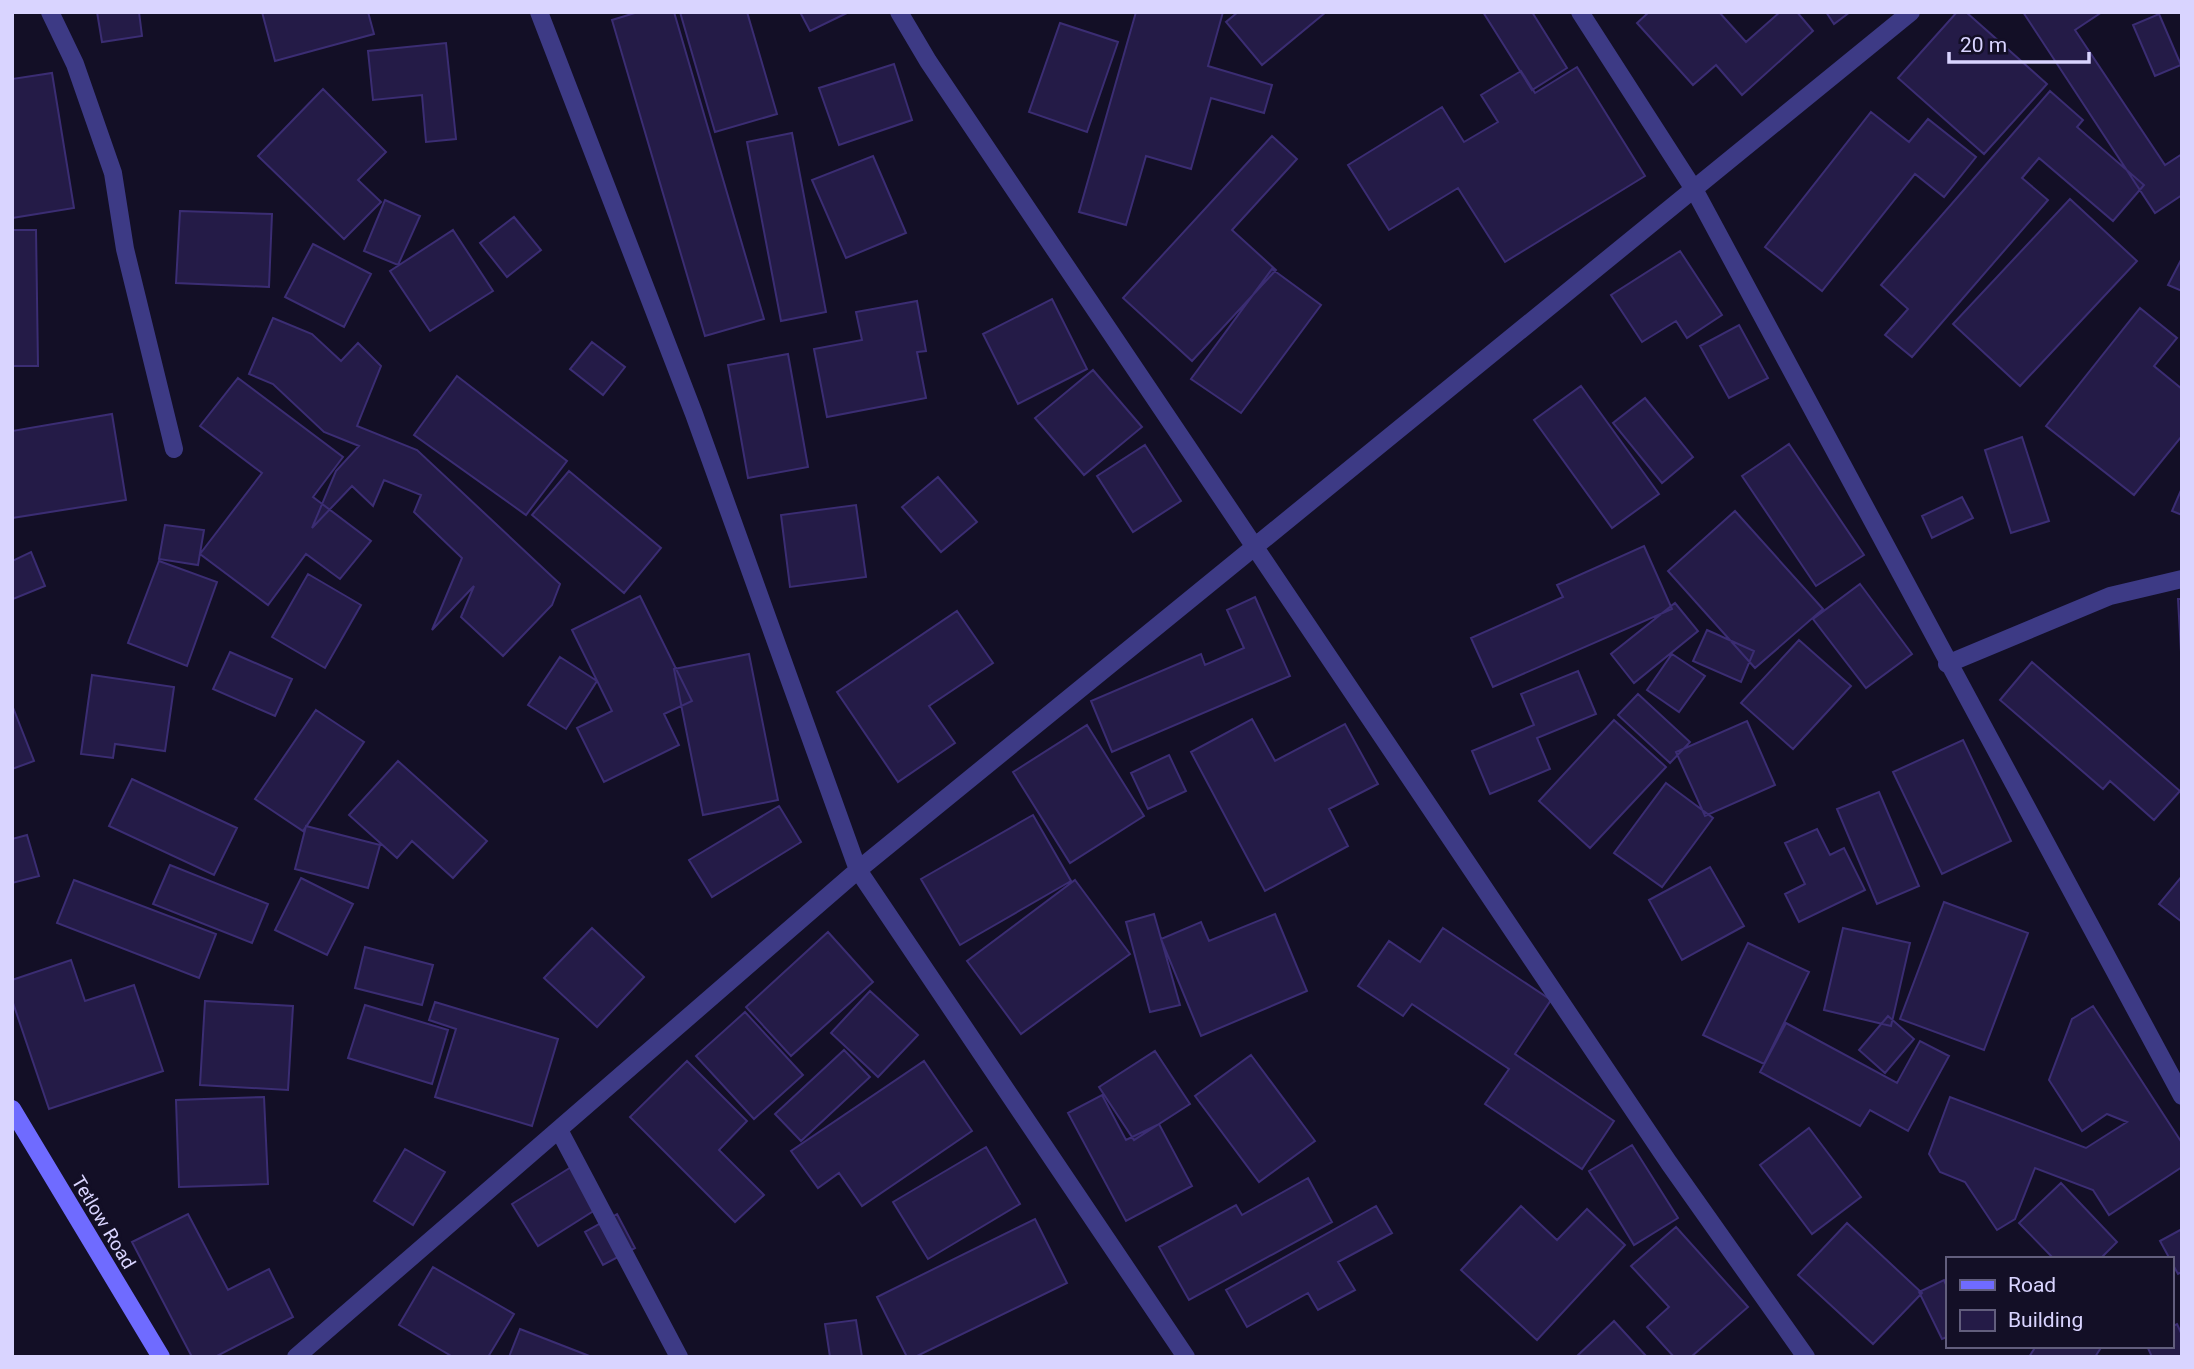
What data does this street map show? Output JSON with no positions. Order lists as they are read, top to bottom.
{
  "streets": {
    "street": ["Tetlow Road"]
  },
  "legend": ["Road", "Building"],
  "scale_bar": "20 m"
}
